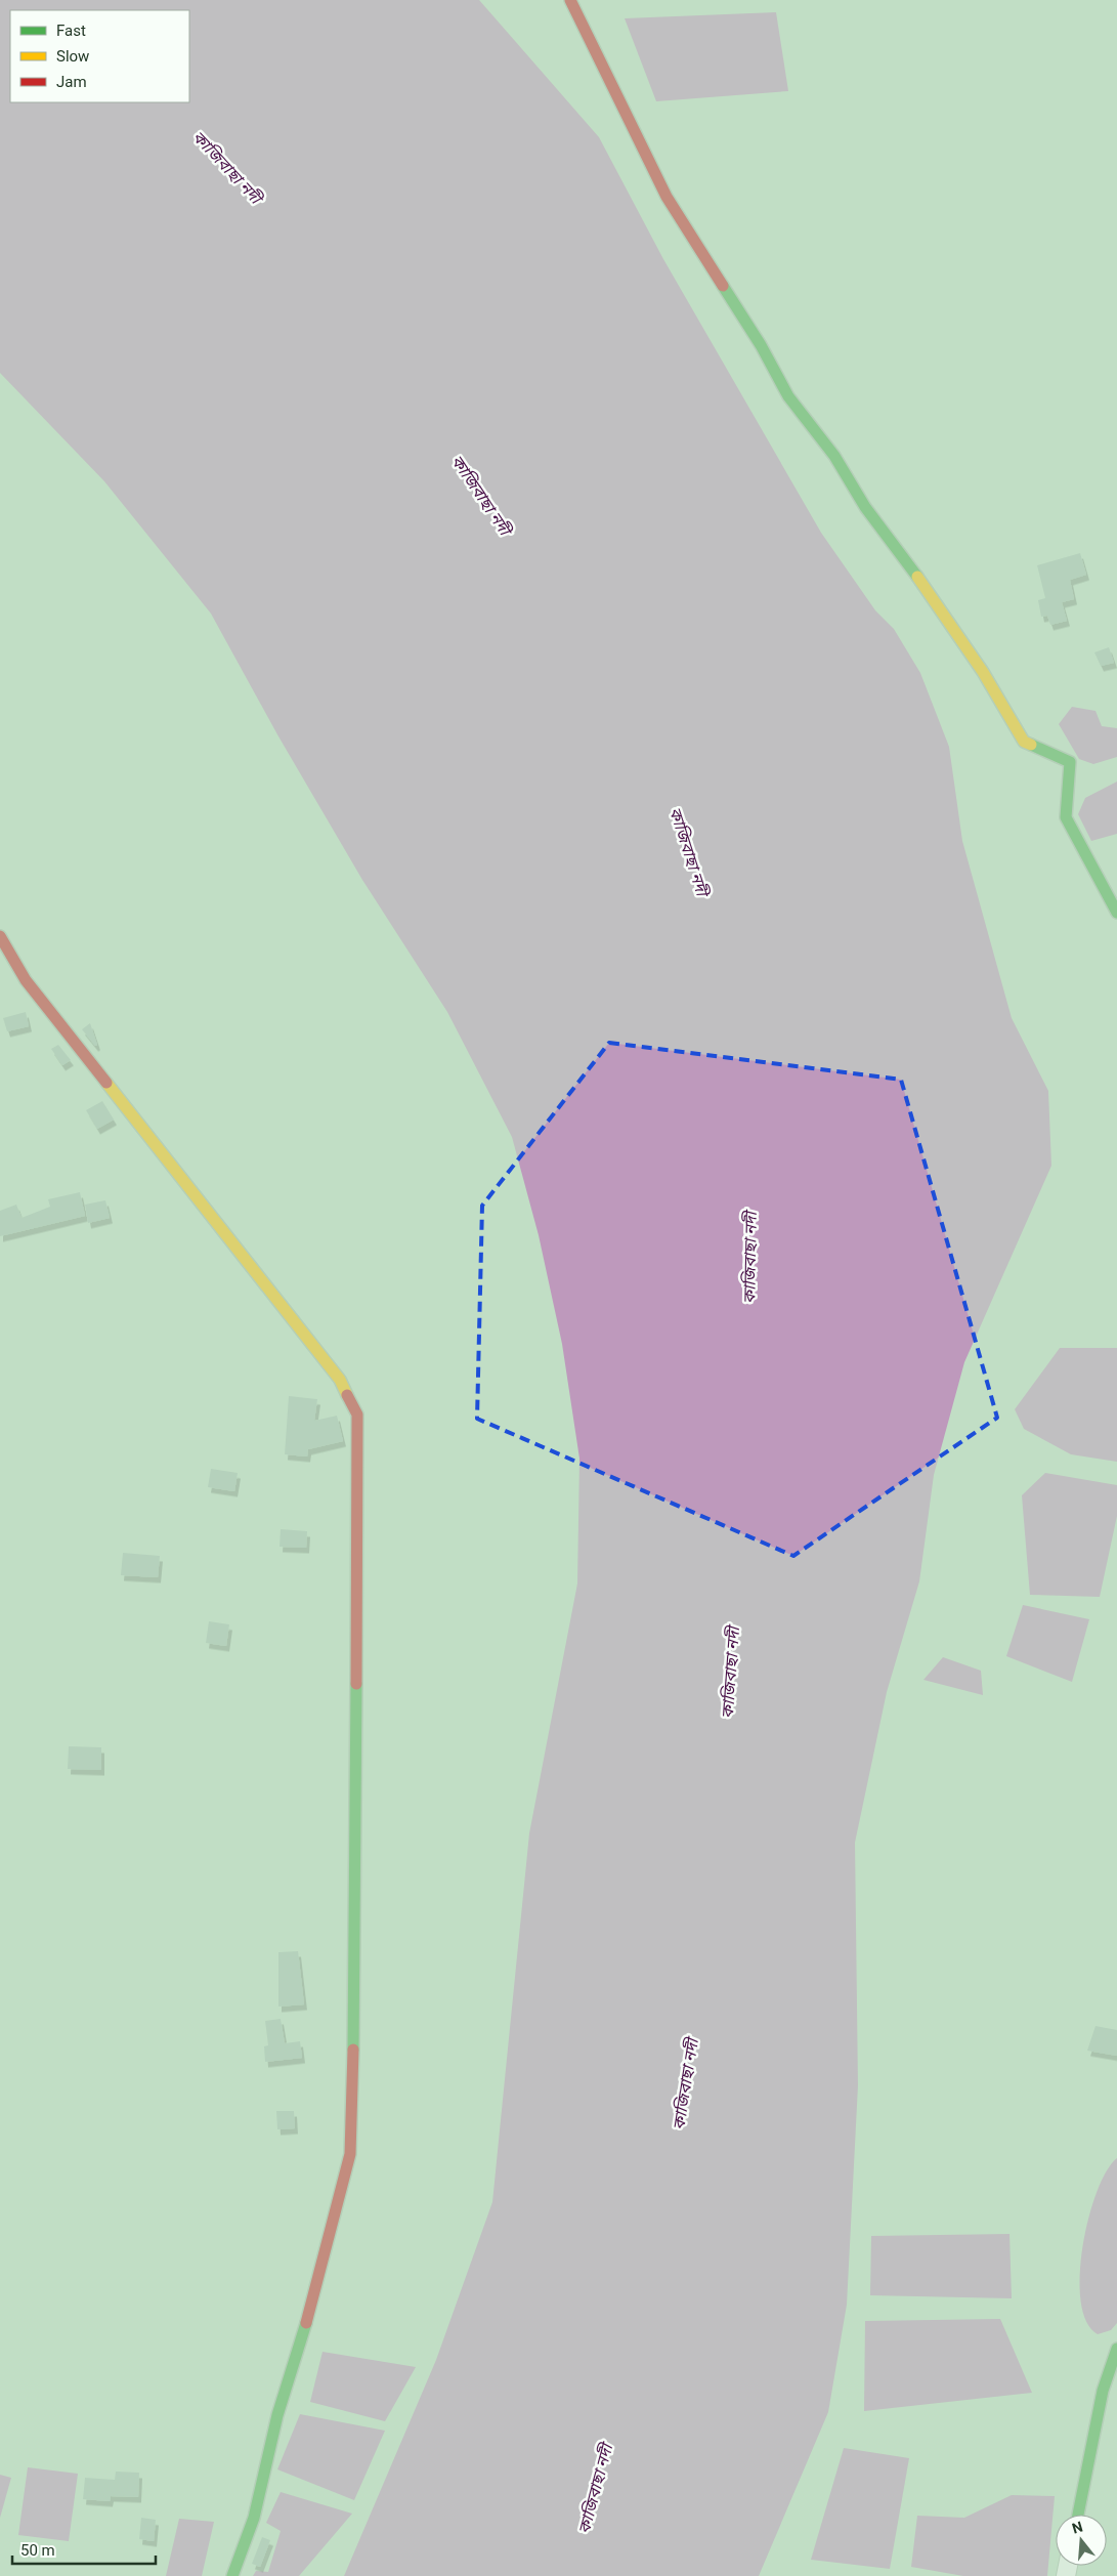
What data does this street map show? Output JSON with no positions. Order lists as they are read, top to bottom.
{
  "water": ["কাজিবাছা নদী"],
  "legend": ["Fast", "Slow", "Jam"],
  "scale_bar": "50 m",
  "north": "top"
}
